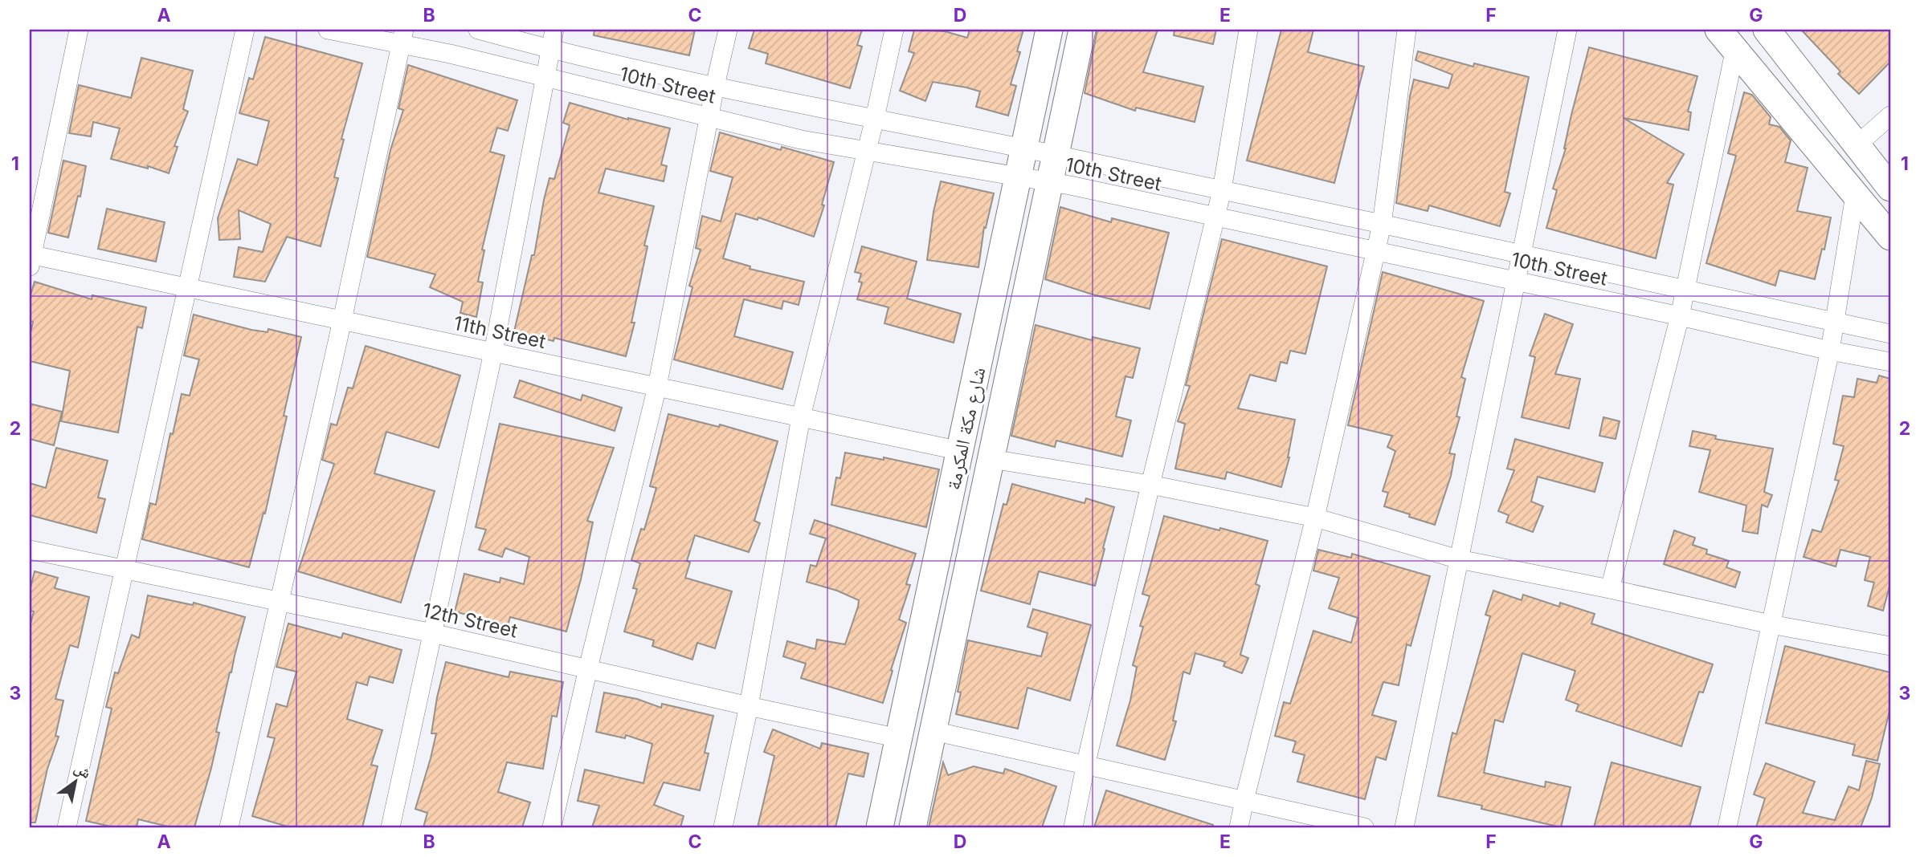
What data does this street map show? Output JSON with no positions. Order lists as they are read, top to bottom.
{
  "streets": {
    "main road": ["شارع مكة المكرمة"],
    "street": ["10th Street", "11th Street", "12th Street"]
  },
  "crossings": [
    ["10th Street", "شارع مكة المكرمة"],
    ["11th Street", "شارع مكة المكرمة"],
    ["شارع مكة المكرمة", "12th Street"]
  ],
  "north": "top right",
  "grid": {
    "columns": [
      "A",
      "B",
      "C",
      "D",
      "E",
      "F",
      "G"
    ],
    "rows": ["1", "2", "3"]
  }
}
